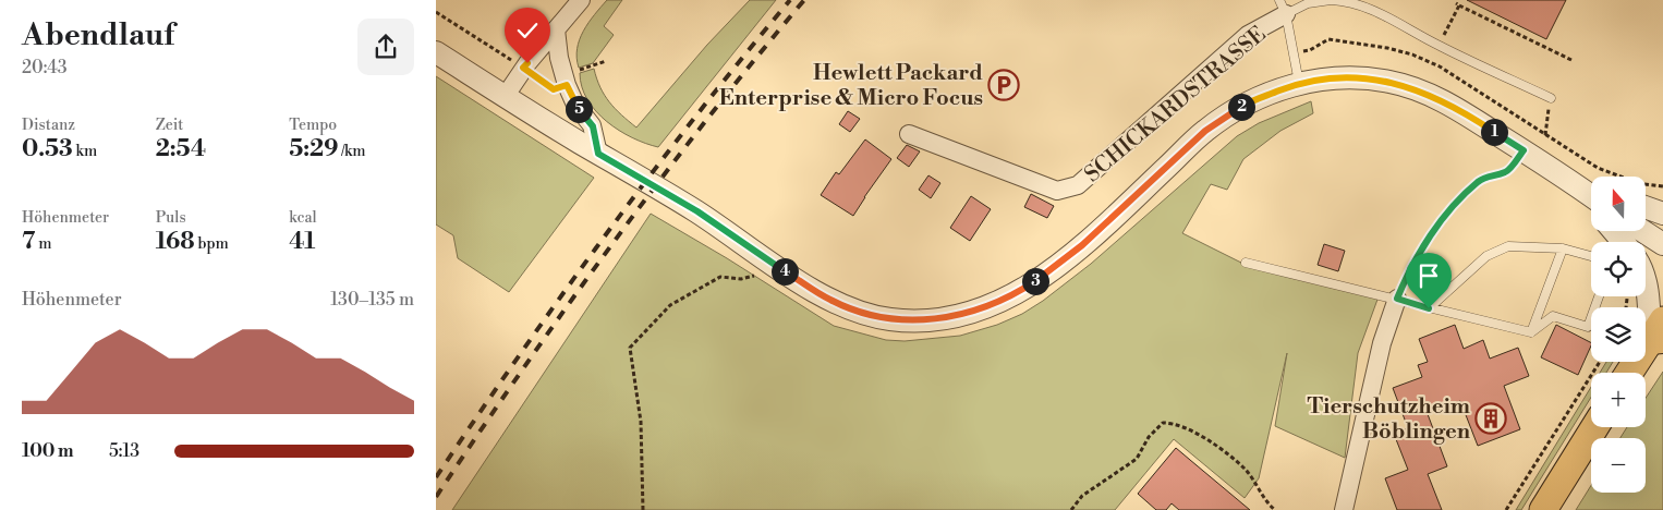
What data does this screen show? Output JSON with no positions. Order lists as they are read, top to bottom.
{
  "streets": {
    "street": ["SCHICKARDSTRASSE"]
  },
  "places": {
    "parking": ["Hewlett Packard Enterprise & Micro Focus"],
    "building": ["Tierschutzheim Böblingen"]
  },
  "north": "top",
  "page": {
    "heading": ["Abendlauf", "20:43"],
    "stats": [
      ["Distanz", "0.53 km"],
      ["Zeit", "2:54"],
      ["Tempo", "5:29 /km"],
      ["Höhenmeter", "7 m"],
      ["Puls", "168 bpm"],
      ["kcal", "41"]
    ],
    "pins": [
      "2",
      "5",
      "1",
      "4",
      "3"
    ],
    "map_buttons": ["+", "−"],
    "chart": ["Höhenmeter", "130–135 m"],
    "list": [
      {
        "name": "100 m",
        "note": "5:13"
      }
    ]
  }
}
